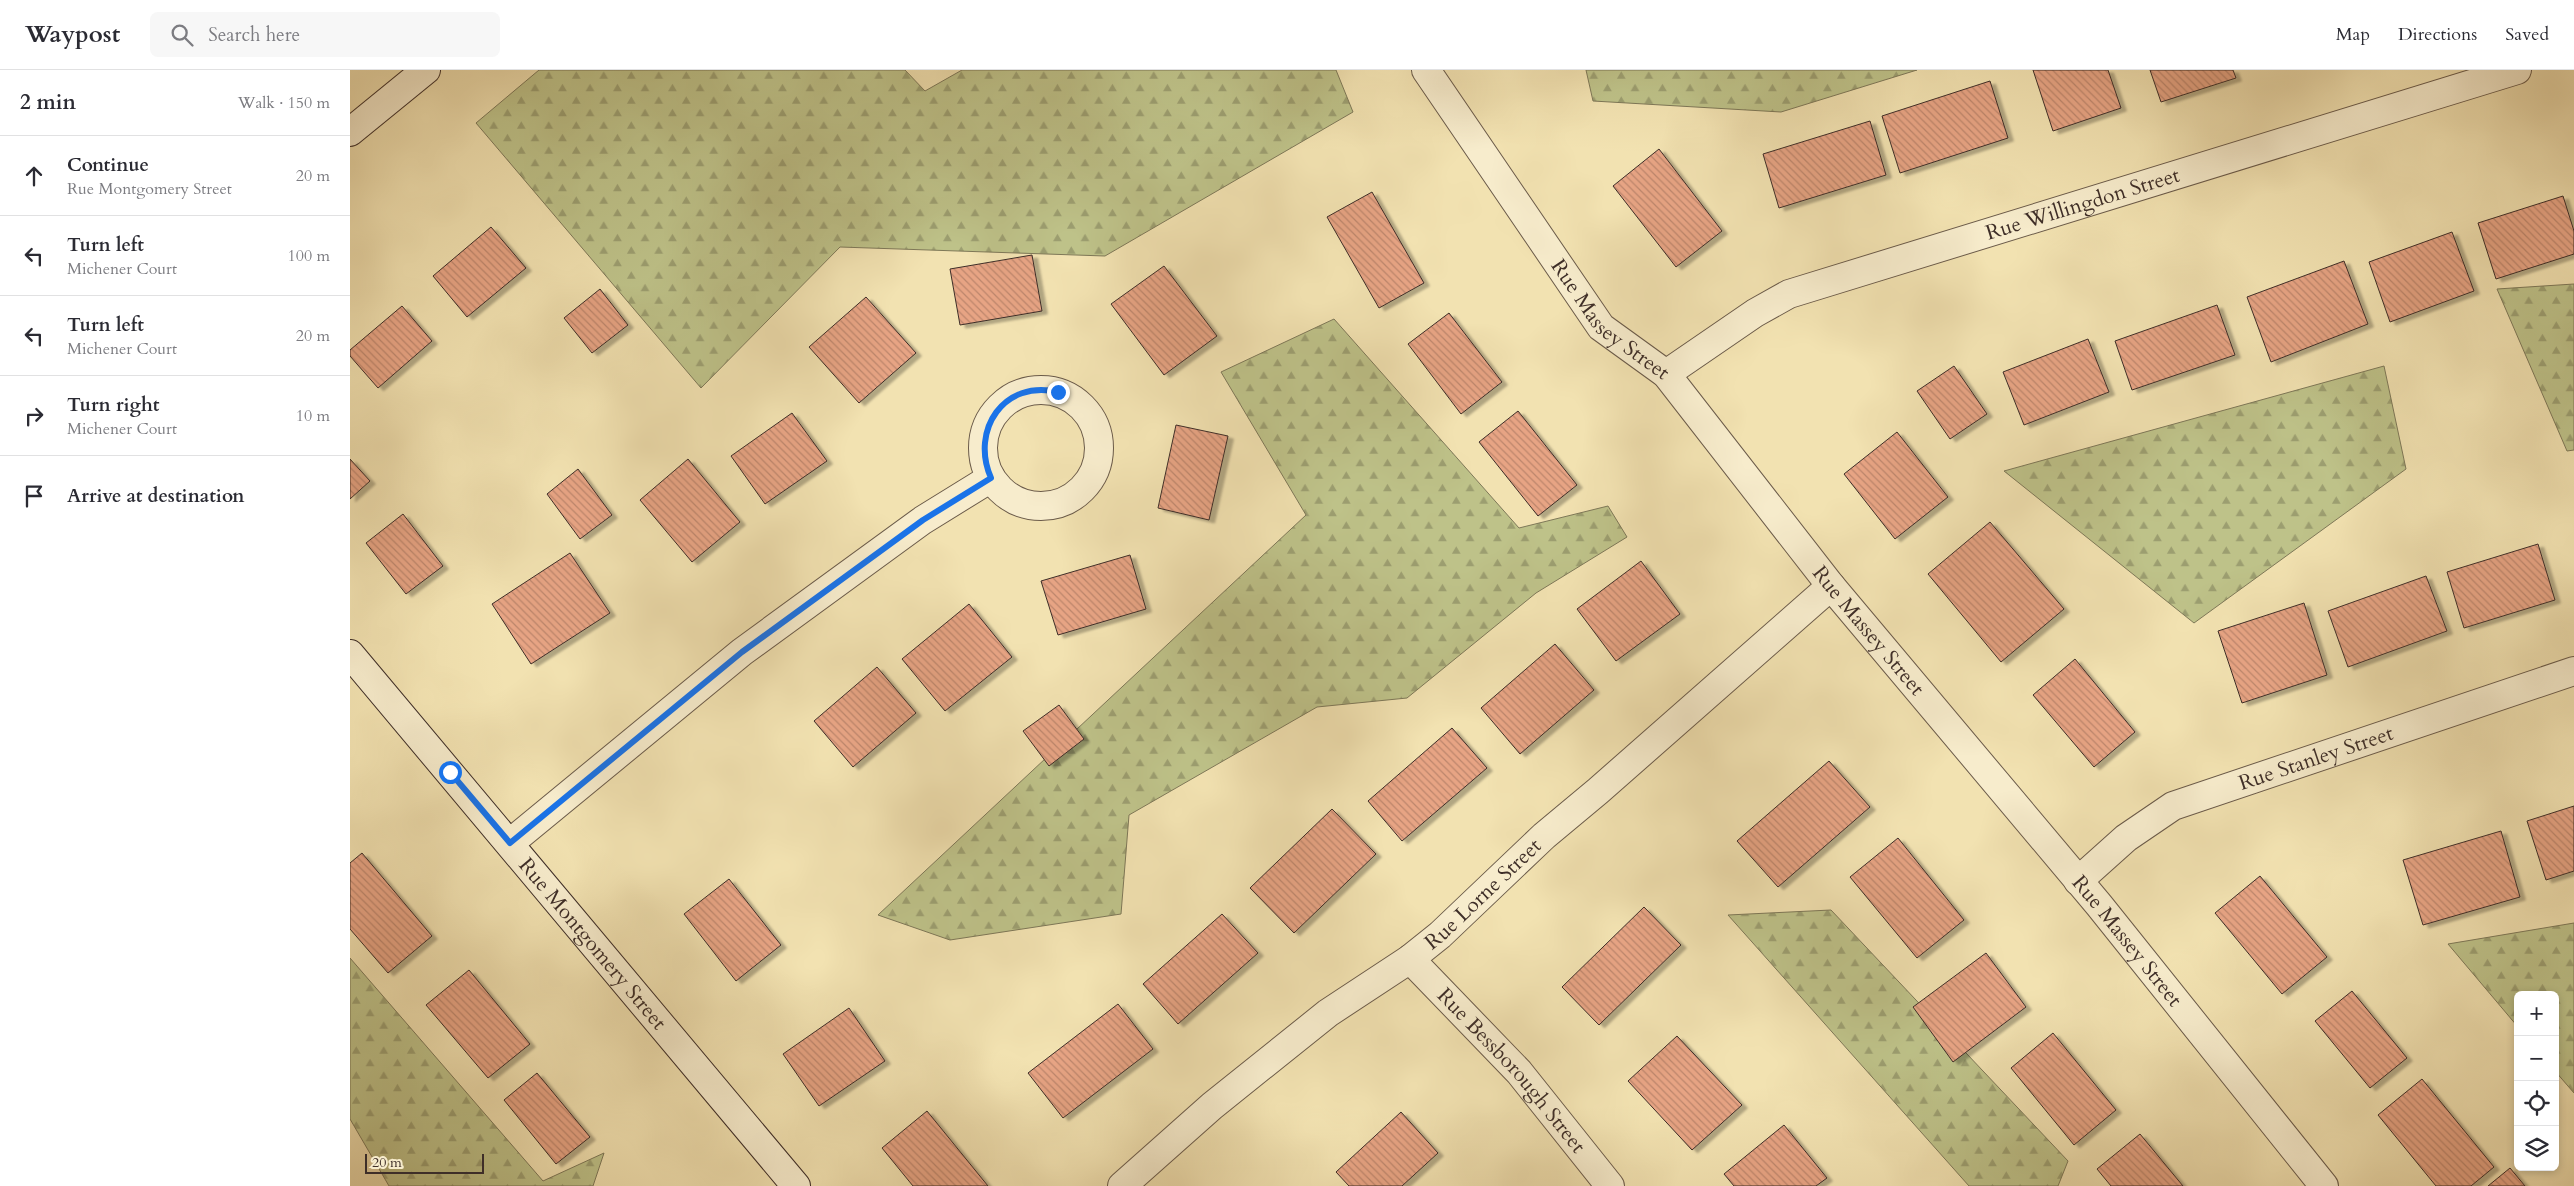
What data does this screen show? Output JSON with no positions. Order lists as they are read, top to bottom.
{
  "streets": {
    "street": [
      "Rue Willingdon Street",
      "Rue Massey Street",
      "Rue Stanley Street",
      "Rue Lorne Street",
      "Rue Montgomery Street",
      "Rue Bessborough Street"
    ]
  },
  "crossings": [
    ["Rue Willingdon Street", "Rue Massey Street"],
    ["Rue Massey Street", "Rue Stanley Street"],
    ["Rue Massey Street", "Rue Lorne Street"],
    ["Rue Lorne Street", "Rue Bessborough Street"]
  ],
  "scale_bar": "20 m",
  "page": {
    "header": "Waypost",
    "search": "Search here",
    "nav": ["Map", "Directions", "Saved"],
    "heading": ["2 min", "Walk · 150 m"],
    "list": [
      ["Continue", "Rue Montgomery Street", "20 m"],
      ["Turn left", "Michener Court", "100 m"],
      ["Turn left", "Michener Court", "20 m"],
      ["Turn right", "Michener Court", "10 m"],
      "Arrive at destination"
    ],
    "map_buttons": ["+", "−"],
    "scale": "20 m"
  }
}
